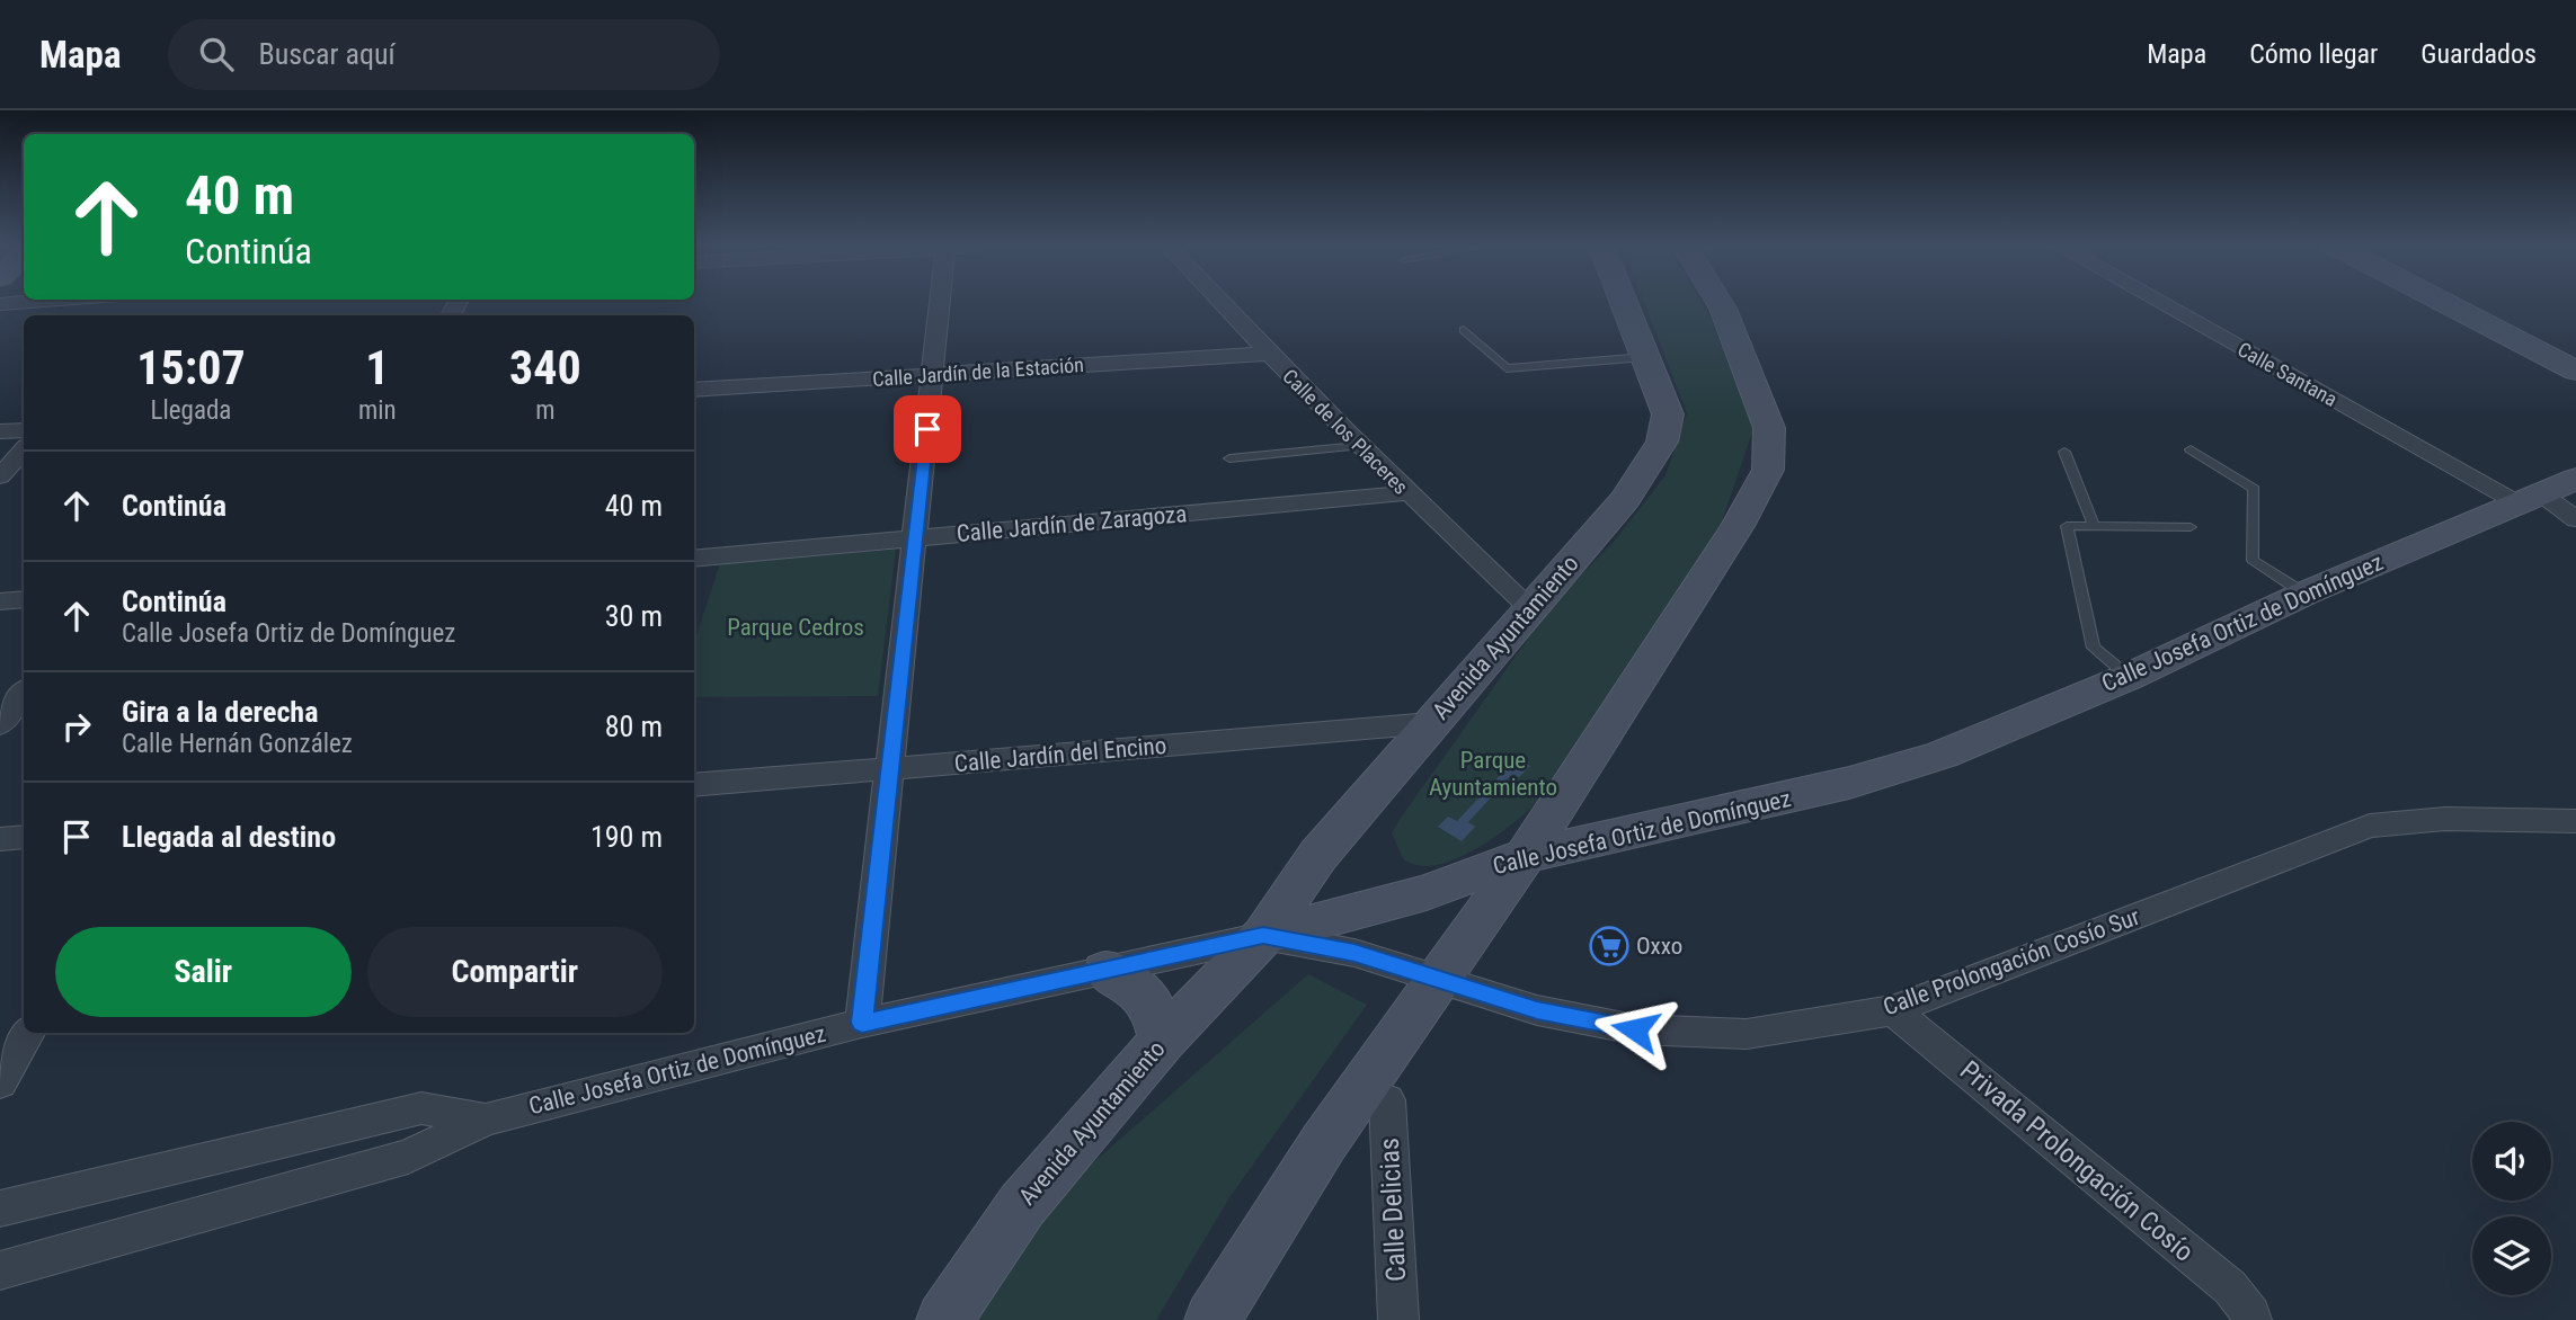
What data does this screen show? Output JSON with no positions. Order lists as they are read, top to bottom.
{
  "streets": {
    "main road": ["Calle Josefa Ortiz de Domínguez", "Avenida Ayuntamiento"],
    "street": [
      "Calle Jardín de la Estación",
      "Calle Santana",
      "Calle de los Placeres",
      "Calle Jardín de Zaragoza",
      "Calle Jardín del Encino",
      "Calle Prolongación Cosío Sur",
      "Privada Prolongación Cosío",
      "Calle Delicias"
    ]
  },
  "crossings": [
    ["Calle Jardín de la Estación", "Calle de los Placeres"],
    ["Calle Santana", "Calle Josefa Ortiz de Domínguez"],
    ["Calle de los Placeres", "Calle Jardín de Zaragoza"],
    ["Calle de los Placeres", "Avenida Ayuntamiento"],
    ["Calle Josefa Ortiz de Domínguez", "Avenida Ayuntamiento"],
    ["Calle Josefa Ortiz de Domínguez", "Calle Prolongación Cosío Sur"],
    ["Avenida Ayuntamiento", "Calle Jardín del Encino"],
    ["Avenida Ayuntamiento", "Calle Prolongación Cosío Sur"],
    ["Calle Prolongación Cosío Sur", "Privada Prolongación Cosío"]
  ],
  "parks": ["Parque Cedros", "Parque Ayuntamiento"],
  "places": {
    "supermarket": ["Oxxo"]
  },
  "page": {
    "header": "Mapa",
    "search": "Buscar aquí",
    "nav": ["Mapa", "Cómo llegar", "Guardados"],
    "turn": ["40 m", "Continúa"],
    "eta": [
      "15:07",
      "Llegada",
      "1",
      "min",
      "340",
      "m"
    ],
    "list": [
      {
        "name": "Continúa",
        "value": "40 m"
      },
      {
        "name": "Continúa",
        "note": "Calle Josefa Ortiz de Domínguez",
        "value": "30 m"
      },
      {
        "name": "Gira a la derecha",
        "note": "Calle Hernán González",
        "value": "80 m"
      },
      {
        "name": "Llegada al destino",
        "value": "190 m"
      }
    ],
    "buttons": ["Salir", "Compartir"]
  }
}
